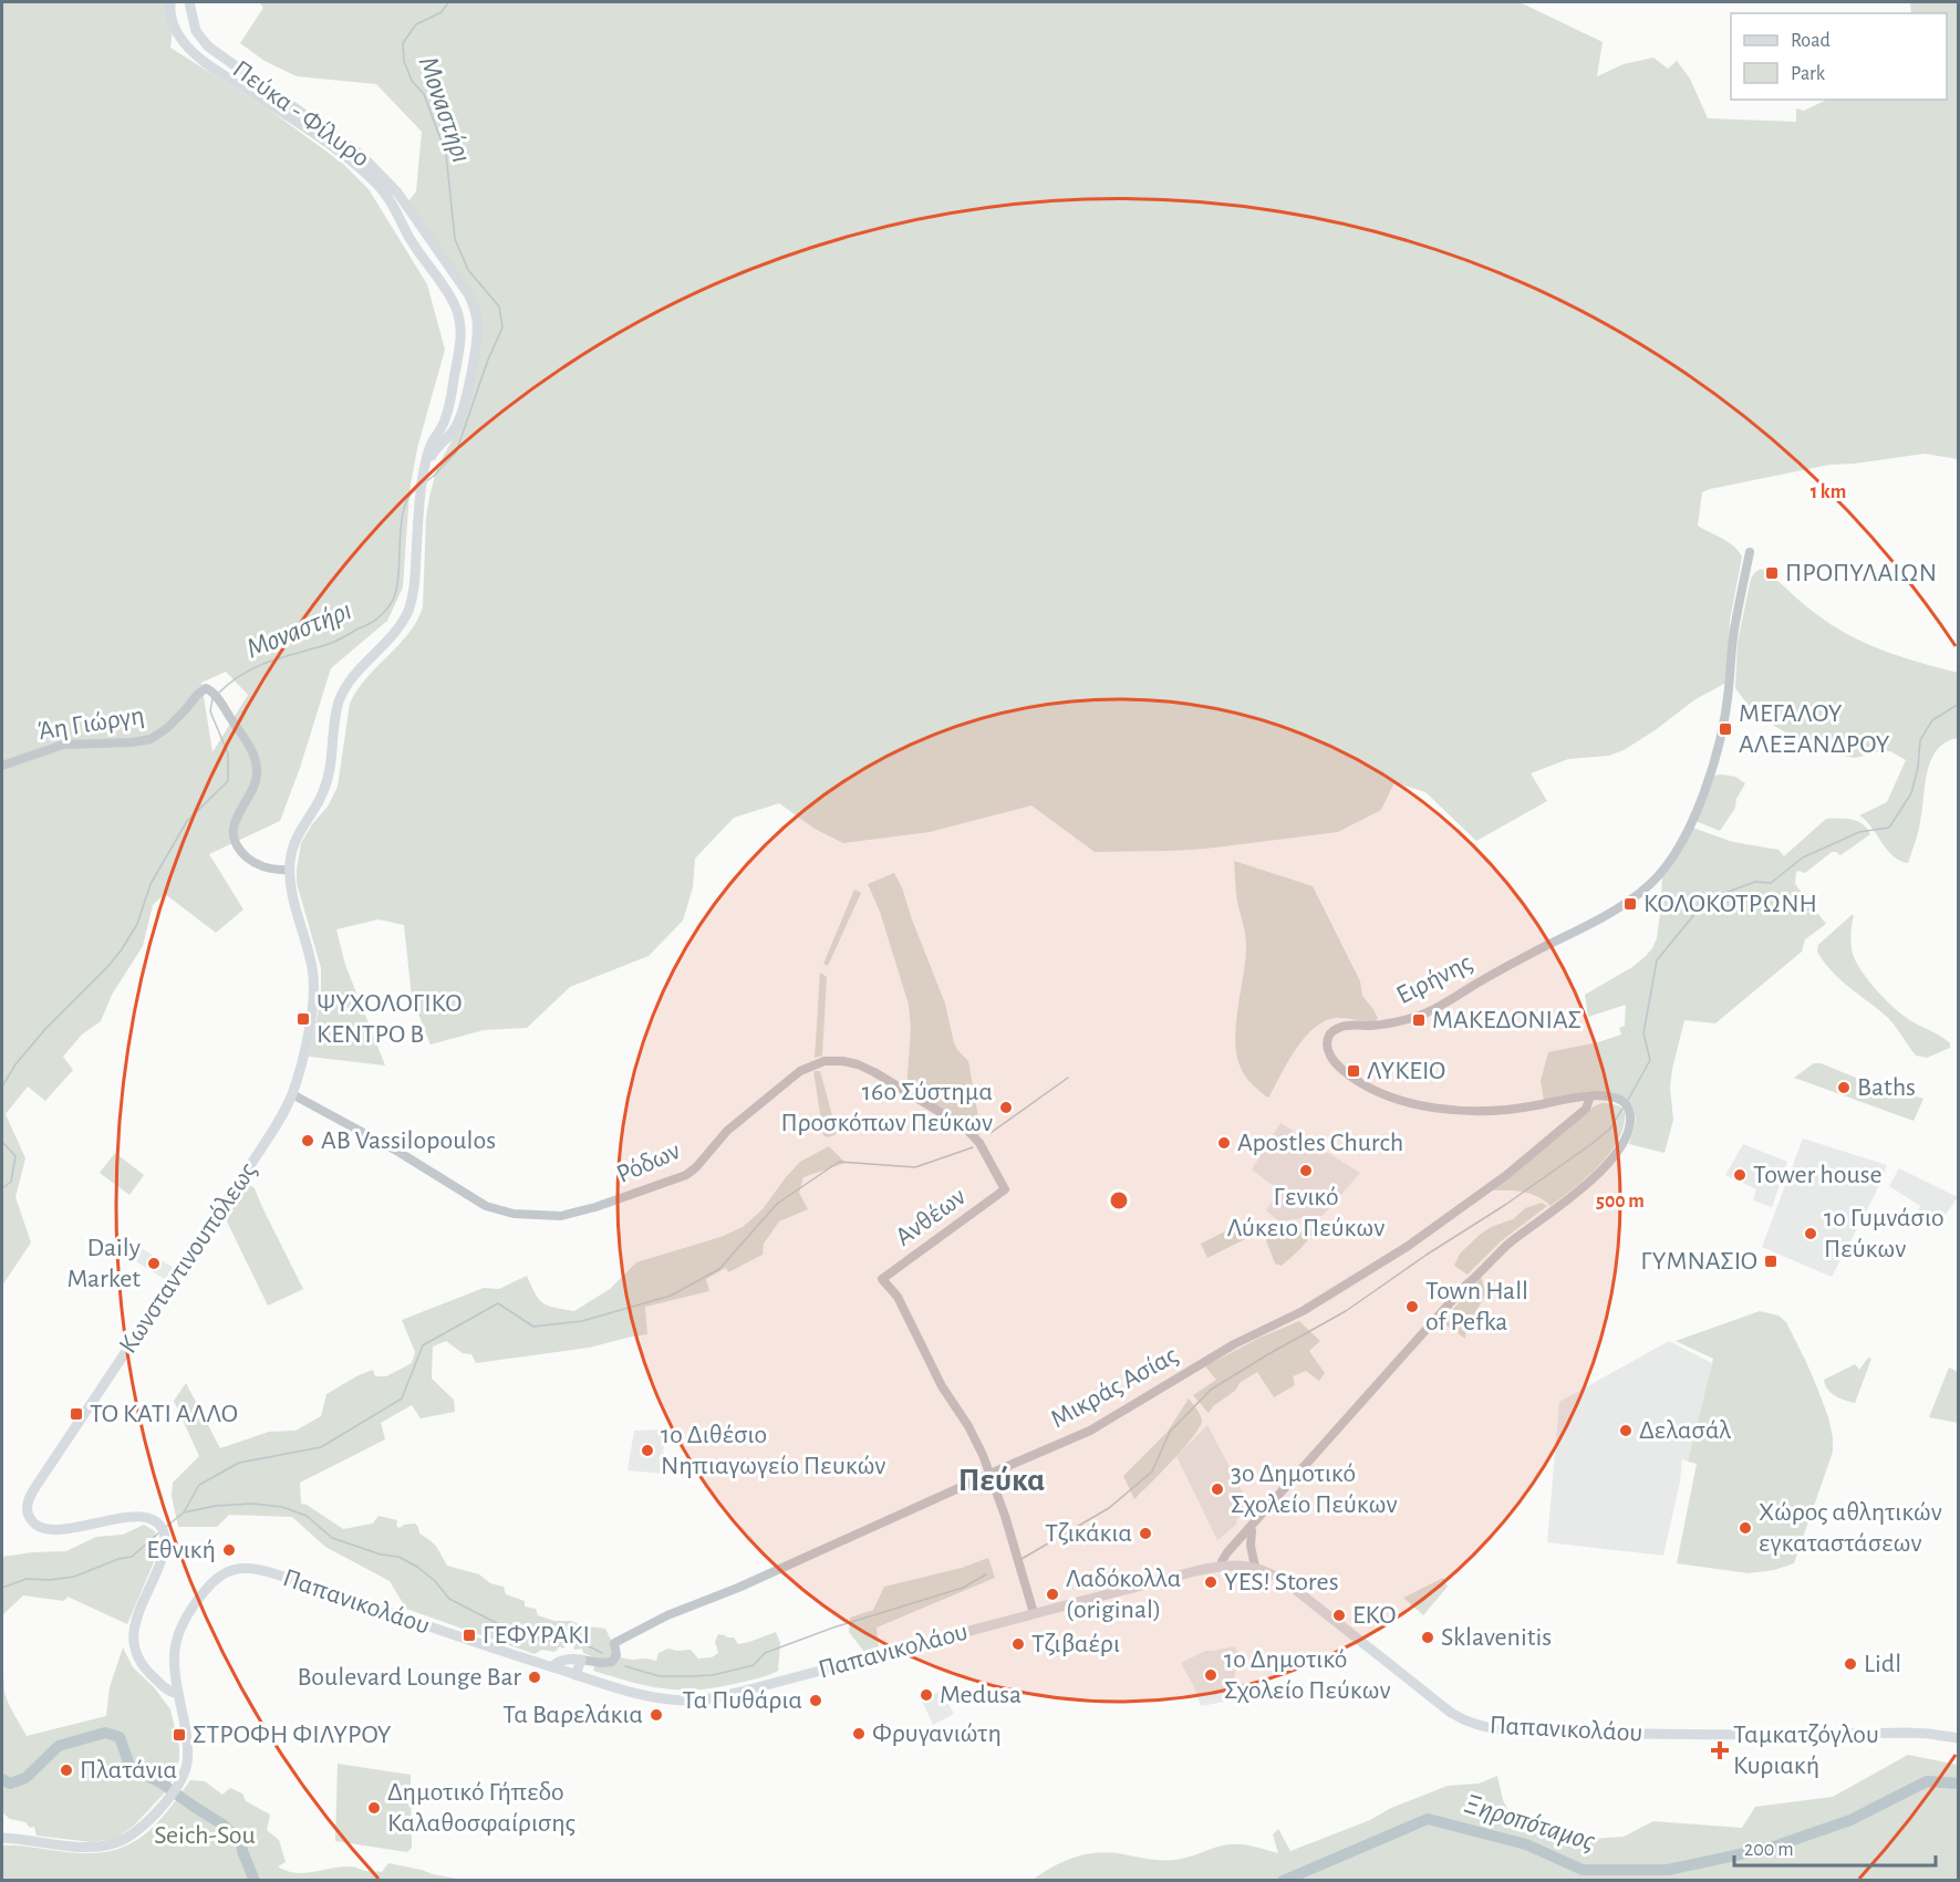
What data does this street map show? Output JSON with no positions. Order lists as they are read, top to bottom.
{
  "streets": {
    "main road": ["Πεύκα - Φίλυρο", "Κωνσταντινουπόλεως", "Παπανικολάου"],
    "street": [
      "Άη Γιώργη",
      "Ειρήνης",
      "Ρόδων",
      "Ανθέων",
      "Μικράς Ασίας"
    ]
  },
  "crossings": [
    ["Πεύκα - Φίλυρο", "Κωνσταντινουπόλεως"],
    ["Άη Γιώργη", "Κωνσταντινουπόλεως"],
    ["Ειρήνης", "Μικράς Ασίας"],
    ["Ειρήνης", "Παπανικολάου"],
    ["Ρόδων", "Ανθέων"],
    ["Ρόδων", "Κωνσταντινουπόλεως"],
    ["Ανθέων", "Μικράς Ασίας"],
    ["Κωνσταντινουπόλεως", "Παπανικολάου"]
  ],
  "districts": ["Πεύκα"],
  "water": ["Μοναστήρι", "Ξηροπόταμος"],
  "parks": ["Seich-Sou"],
  "places": {
    "transit": [
      "ΠΡΟΠΥΛΑΙΩΝ",
      "ΜΕΓΑΛΟΥ ΑΛΕΞΑΝΔΡΟΥ",
      "ΚΟΛΟΚΟΤΡΩΝΗ",
      "ΨΥΧΟΛΟΓΙΚΟ ΚΕΝΤΡΟ B",
      "ΜΑΚΕΔΟΝΙΑΣ",
      "ΛΥΚΕΙΟ",
      "ΓΥΜΝΑΣΙΟ",
      "ΤΟ ΚΑΤΙ ΑΛΛΟ",
      "ΓΕΦΥΡΑΚΙ",
      "ΣΤΡΟΦΗ ΦΙΛΥΡΟΥ"
    ],
    "other": [
      "Baths",
      "16ο Σύστημα Προσκόπων Πεύκων",
      "AB Vassilopoulos",
      "Apostles Church",
      "Γενικό Λύκειο Πεύκων",
      "Tower house",
      "1ο Γυμνάσιο Πεύκων",
      "Daily Market",
      "Town Hall of Pefka",
      "Δελασάλ",
      "1ο Διθέσιο Νηπιαγωγείο Πευκών",
      "3ο Δημοτικό Σχολείο Πεύκων",
      "Χώρος αθλητικών εγκαταστάσεων",
      "Τζικάκια",
      "Εθνική",
      "YES! Stores",
      "Λαδόκολλα (original)",
      "EKO",
      "Sklavenitis",
      "Τζιβαέρι",
      "Lidl",
      "1ο Δημοτικό Σχολείο Πεύκων",
      "Boulevard Lounge Bar",
      "Medusa",
      "Τα Πυθάρια",
      "Τα Βαρελάκια",
      "Φρυγανιώτη",
      "Πλατάνια",
      "Δημοτικό Γήπεδο Καλαθοσφαίρισης"
    ],
    "health": ["Ταμκατζόγλου Κυριακή"]
  },
  "legend": ["Road", "Park"],
  "scale_bar": "200 m",
  "rings": ["1 km", "500 m"]
}
